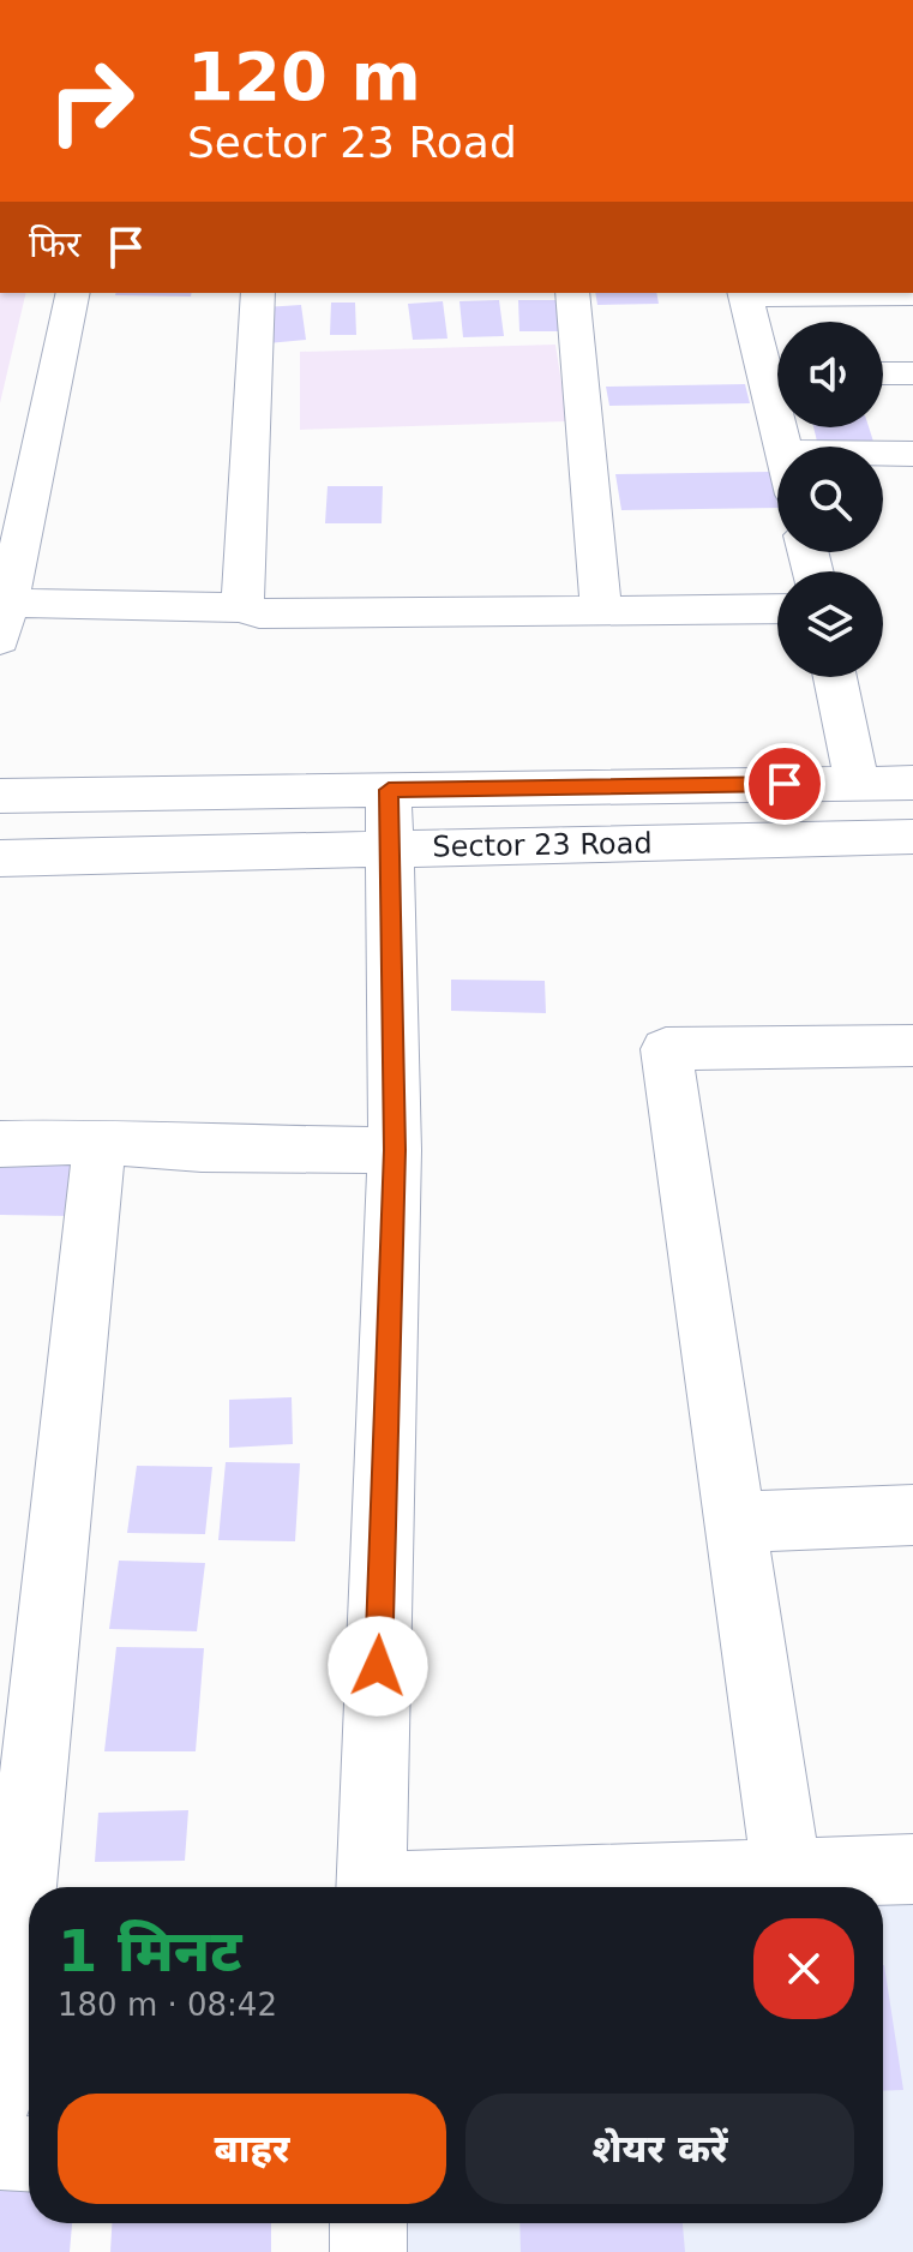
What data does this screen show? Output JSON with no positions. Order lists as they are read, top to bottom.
{
  "streets": {
    "street": ["Sector 23 Road"]
  },
  "page": {
    "turn": ["120 m", "Sector 23 Road"],
    "then": "फिर",
    "heading": ["1 मिनट", "180 m · 08:42"],
    "buttons": ["बाहर", "शेयर करें"]
  }
}
